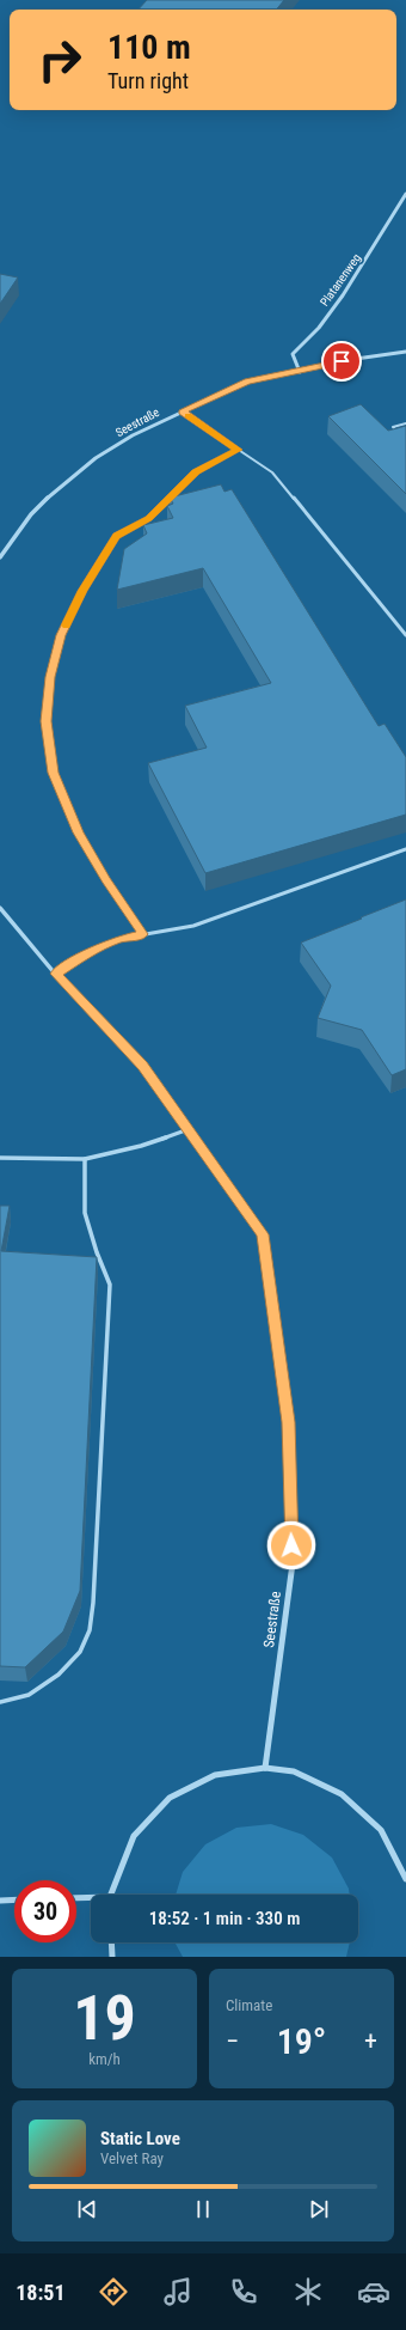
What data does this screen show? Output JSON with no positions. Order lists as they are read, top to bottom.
{
  "streets": {
    "street": ["Platanenweg", "Seestraße"]
  },
  "crossings": [
    ["Platanenweg", "Seestraße"]
  ],
  "page": {
    "turn": ["110 m", "Turn right"],
    "limit": "30",
    "trip": "18:52 · 1 min · 330 m",
    "tile": [
      ["19", "km/h"],
      "Climate"
    ],
    "heat": ["−", "19°", "+"],
    "song": ["Static Love", "Velvet Ray"],
    "tabs": "18:51"
  }
}
